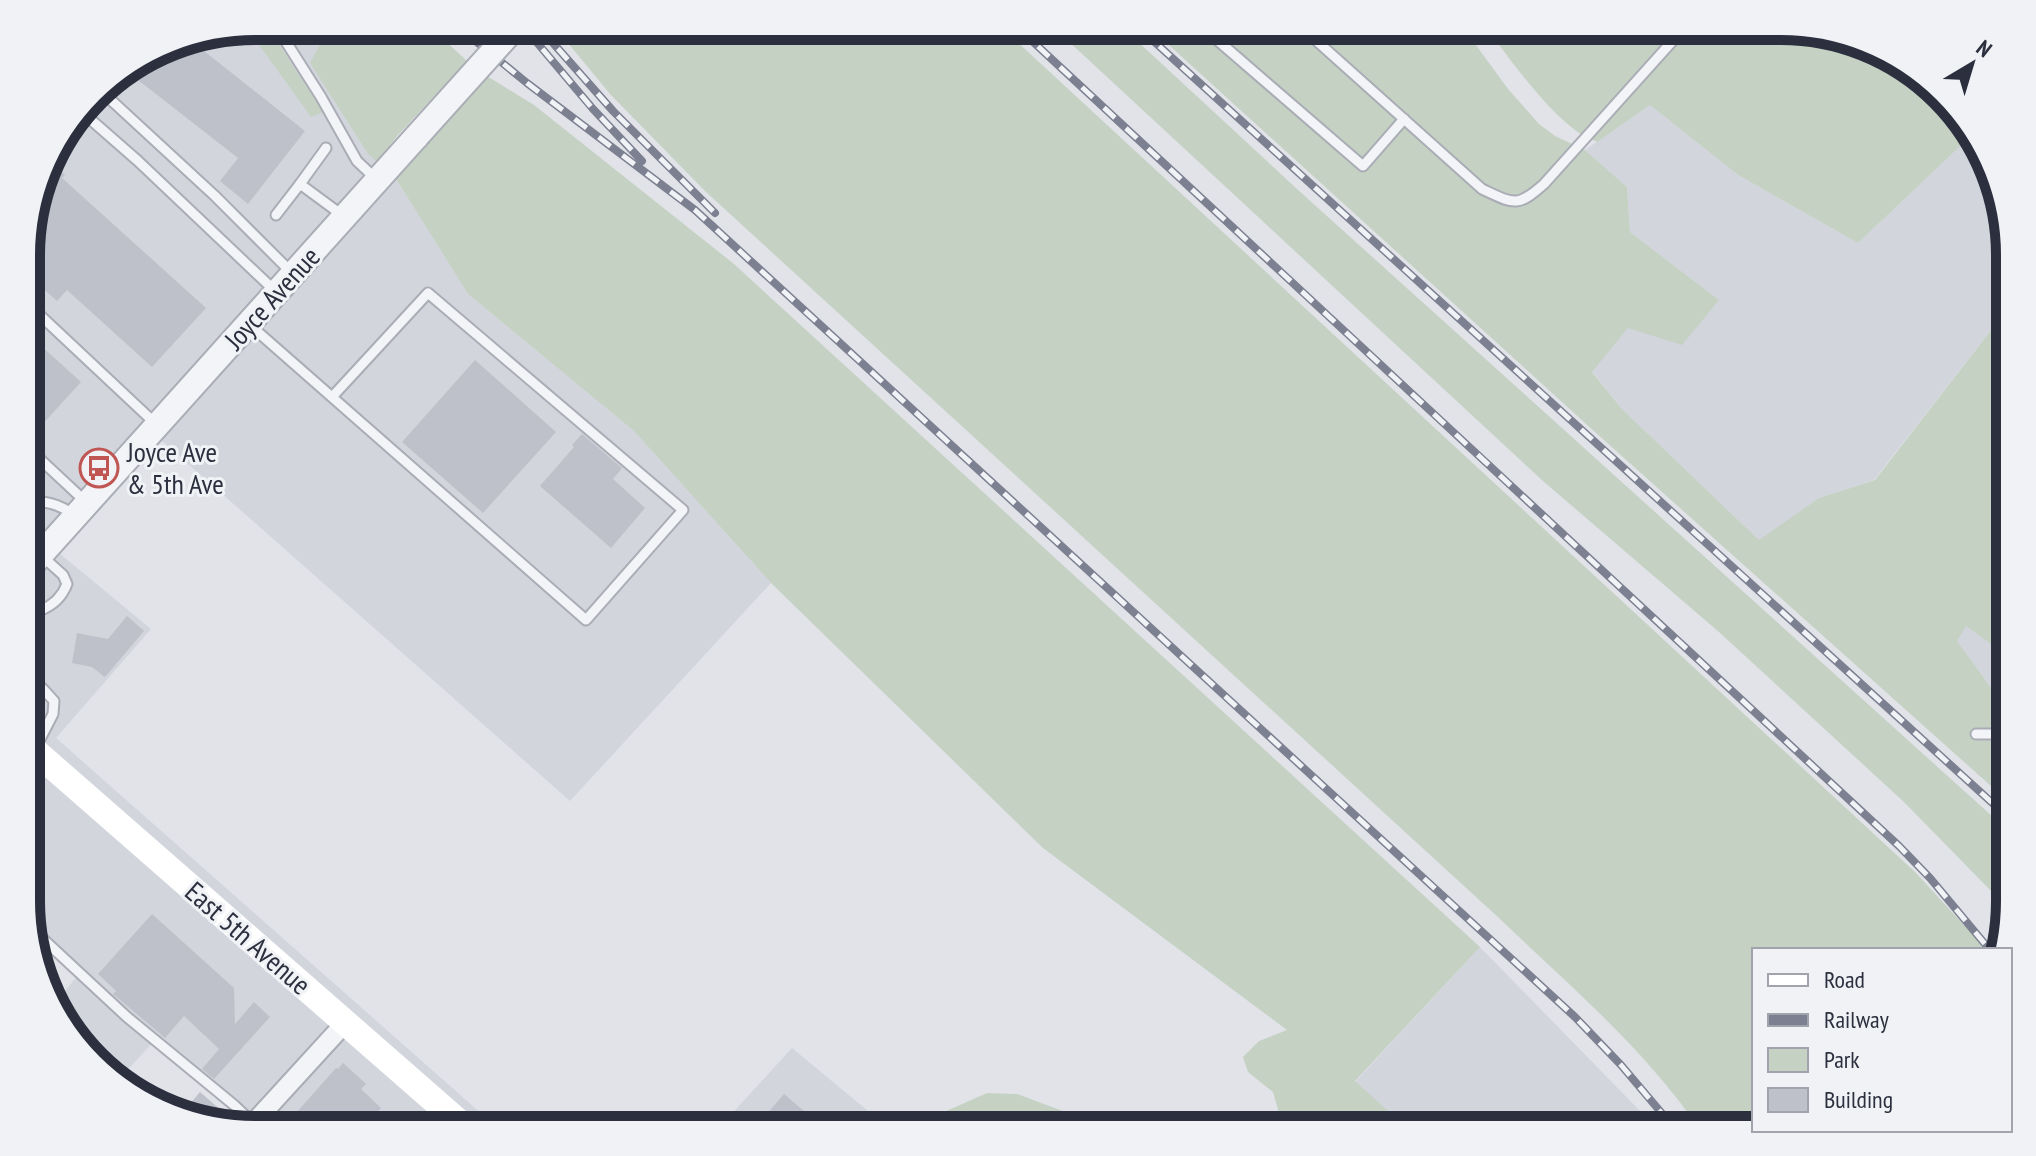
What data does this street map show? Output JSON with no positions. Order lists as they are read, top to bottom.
{
  "streets": {
    "main road": ["East 5th Avenue"],
    "street": ["Joyce Avenue"]
  },
  "places": {
    "bus stop": ["Joyce Ave & 5th Ave"]
  },
  "legend": [
    "Road",
    "Railway",
    "Park",
    "Building"
  ],
  "north": "top right"
}
